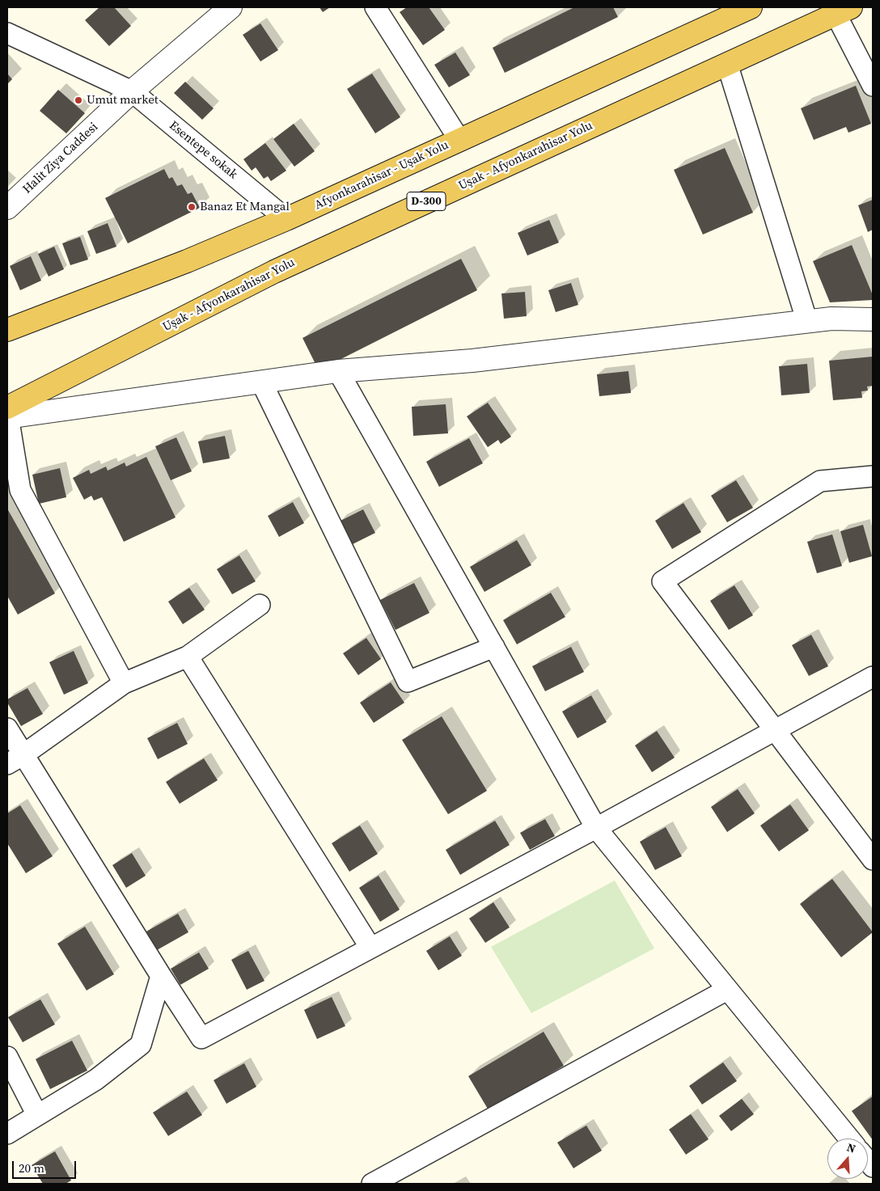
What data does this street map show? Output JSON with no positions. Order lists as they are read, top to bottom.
{
  "streets": {
    "highway": ["Uşak - Afyonkarahisar Yolu", "Afyonkarahisar - Uşak Yolu", "D-300"],
    "street": ["Esentepe sokak", "Halit Ziya Caddesi"]
  },
  "crossings": [
    ["Esentepe sokak", "Halit Ziya Caddesi"],
    ["Esentepe sokak", "Afyonkarahisar - Uşak Yolu"]
  ],
  "places": ["Umut market", "Banaz Et Mangal"],
  "scale_bar": "20 m",
  "north": "top"
}
